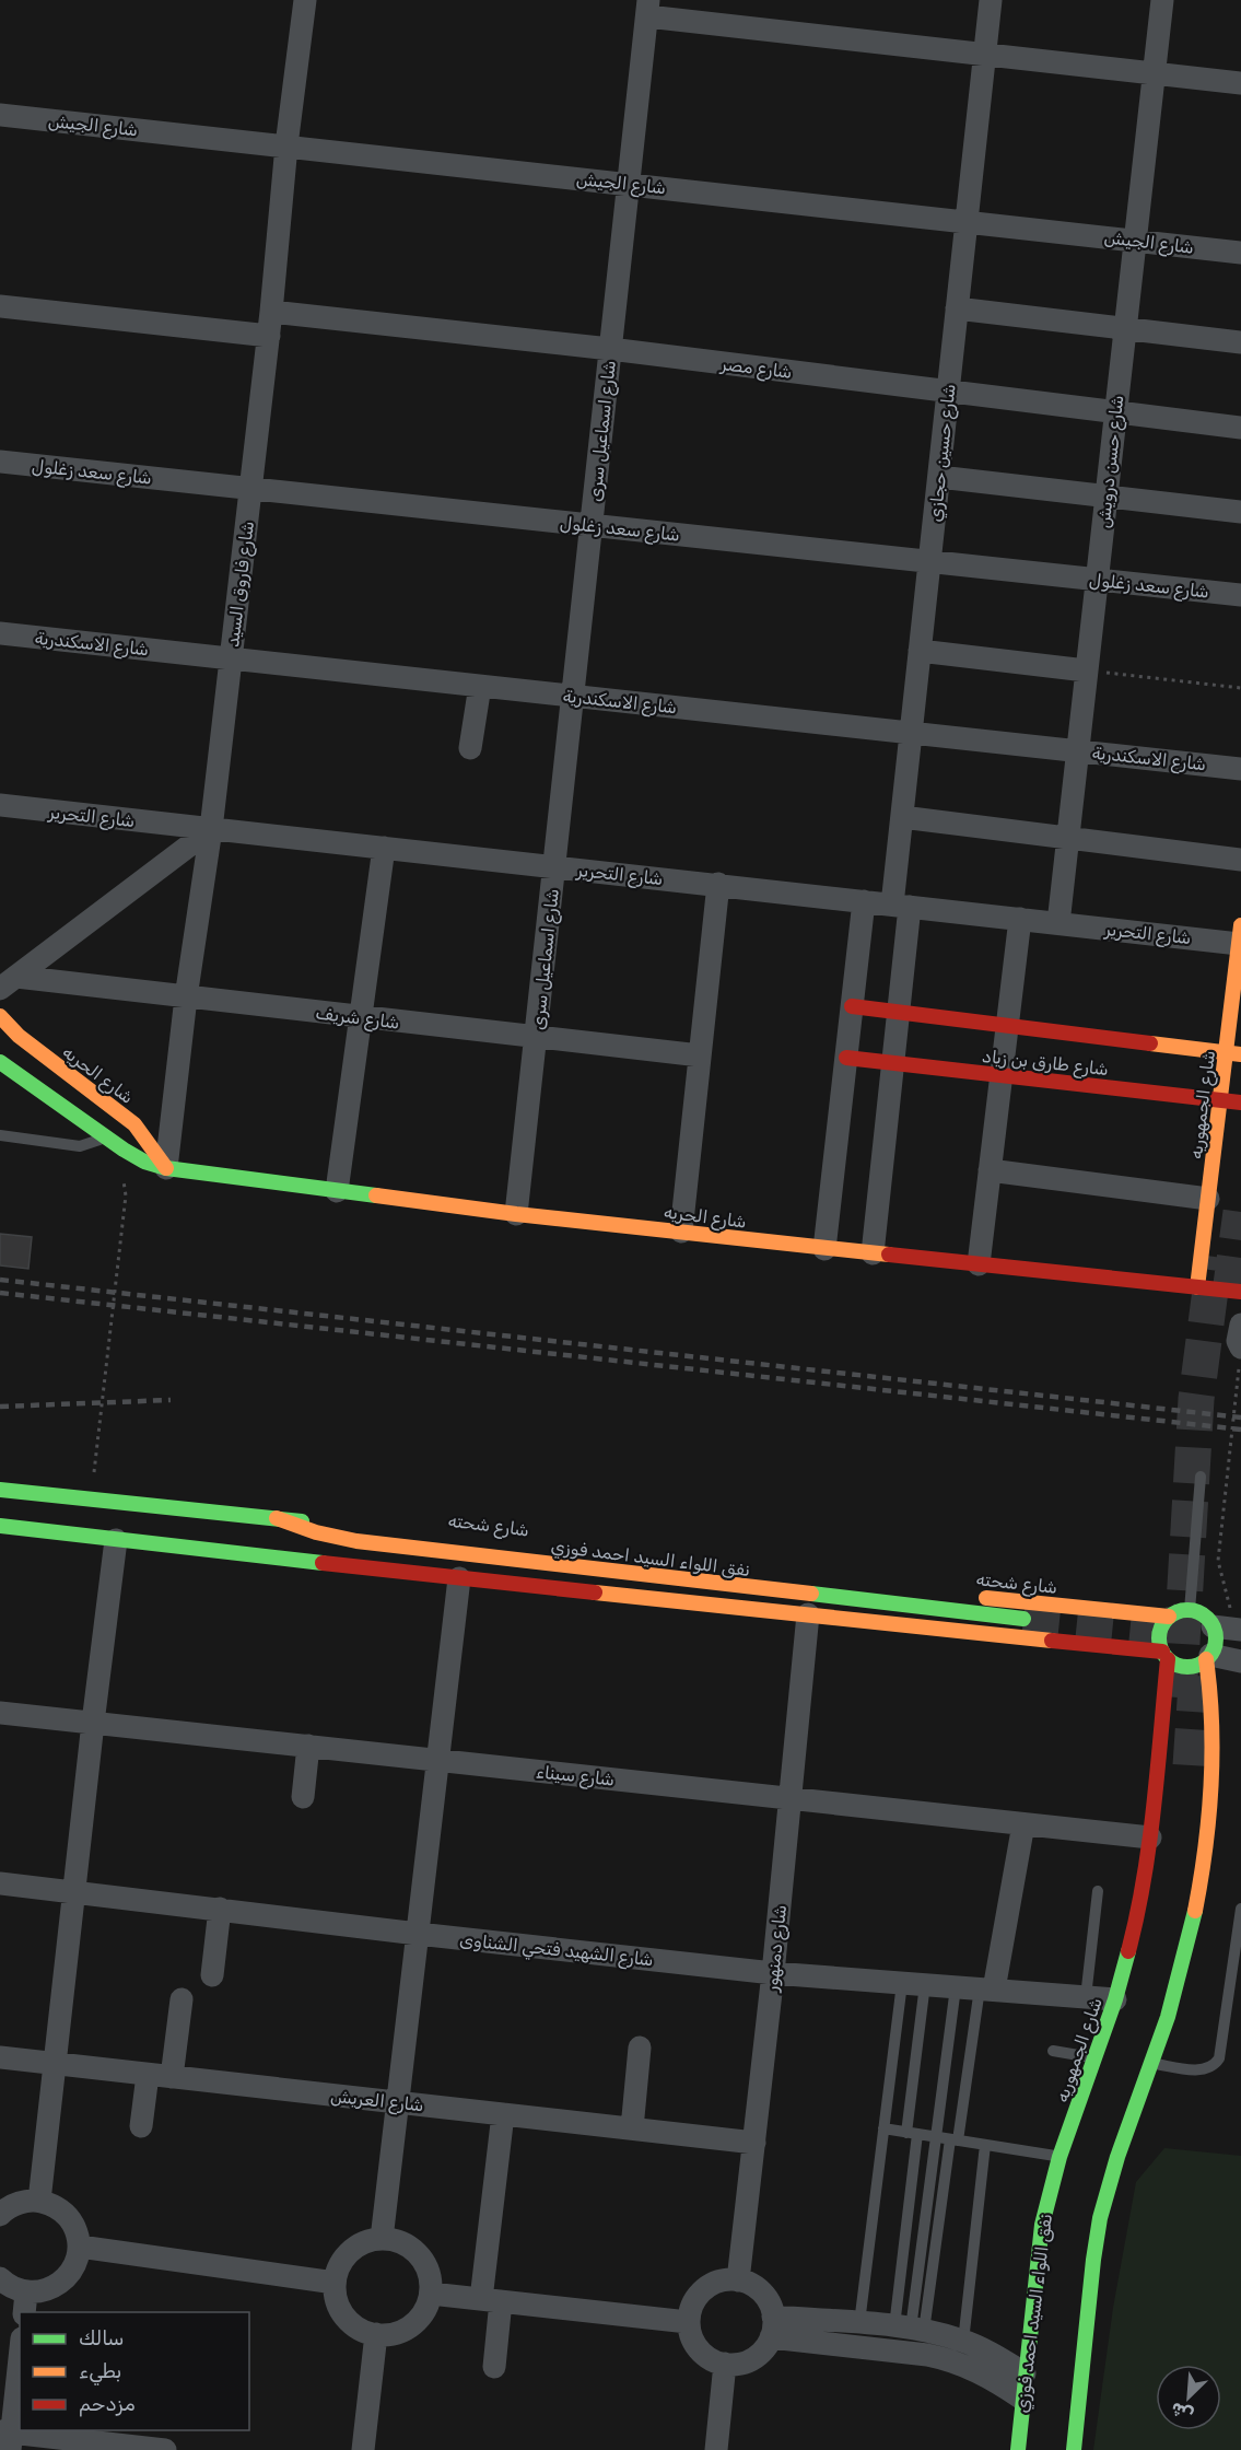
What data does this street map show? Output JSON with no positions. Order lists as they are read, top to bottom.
{
  "streets": {
    "main road": [
      "شارع طارق بن زياد",
      "شارع الحريه",
      "شارع الجمهوريه",
      "شارع شحته",
      "نفق اللواء السيد احمد فوزي"
    ],
    "street": [
      "شارع الجيش",
      "شارع مصر",
      "شارع اسماعيل سرى",
      "شارع حسين حجازي",
      "شارع حسن درويش",
      "شارع سعد زغلول",
      "شارع فاروق السيد",
      "شارع الاسكندرية",
      "شارع التحرير",
      "شارع شريف",
      "شارع سيناء",
      "شارع دمنهور",
      "شارع الشهيد فتحي الشناوى",
      "شارع العريش"
    ]
  },
  "crossings": [
    ["شارع الجيش", "شارع اسماعيل سرى"],
    ["شارع الجيش", "شارع حسين حجازي"],
    ["شارع الجيش", "شارع حسن درويش"],
    ["شارع الجيش", "شارع فاروق السيد"],
    ["شارع مصر", "شارع اسماعيل سرى"],
    ["شارع مصر", "شارع حسين حجازي"],
    ["شارع مصر", "شارع حسن درويش"],
    ["شارع مصر", "شارع فاروق السيد"],
    ["شارع اسماعيل سرى", "شارع سعد زغلول"],
    ["شارع اسماعيل سرى", "شارع الاسكندرية"],
    ["شارع اسماعيل سرى", "شارع التحرير"],
    ["شارع اسماعيل سرى", "شارع شريف"],
    ["شارع اسماعيل سرى", "شارع الحريه"],
    ["شارع حسين حجازي", "شارع سعد زغلول"],
    ["شارع حسين حجازي", "شارع الاسكندرية"],
    ["شارع حسين حجازي", "شارع التحرير"],
    ["شارع حسين حجازي", "شارع طارق بن زياد"],
    ["شارع حسين حجازي", "شارع الحريه"],
    ["شارع حسن درويش", "شارع سعد زغلول"],
    ["شارع حسن درويش", "شارع الاسكندرية"],
    ["شارع حسن درويش", "شارع التحرير"],
    ["شارع سعد زغلول", "شارع فاروق السيد"],
    ["شارع فاروق السيد", "شارع الاسكندرية"],
    ["شارع فاروق السيد", "شارع التحرير"],
    ["شارع فاروق السيد", "شارع شريف"],
    ["شارع فاروق السيد", "شارع الحريه"],
    ["شارع التحرير", "شارع الجمهوريه"],
    ["شارع طارق بن زياد", "شارع الجمهوريه"],
    ["شارع الحريه", "شارع الجمهوريه"],
    ["شارع الجمهوريه", "شارع شحته"],
    ["شارع الجمهوريه", "شارع سيناء"],
    ["شارع الجمهوريه", "شارع الشهيد فتحي الشناوى"],
    ["شارع شحته", "نفق اللواء السيد احمد فوزي"],
    ["شارع شحته", "شارع دمنهور"],
    ["شارع سيناء", "شارع دمنهور"],
    ["شارع دمنهور", "شارع الشهيد فتحي الشناوى"],
    ["شارع دمنهور", "شارع العريش"]
  ],
  "legend": ["سالك", "بطيء", "مزدحم"],
  "north": "bottom left"
}
